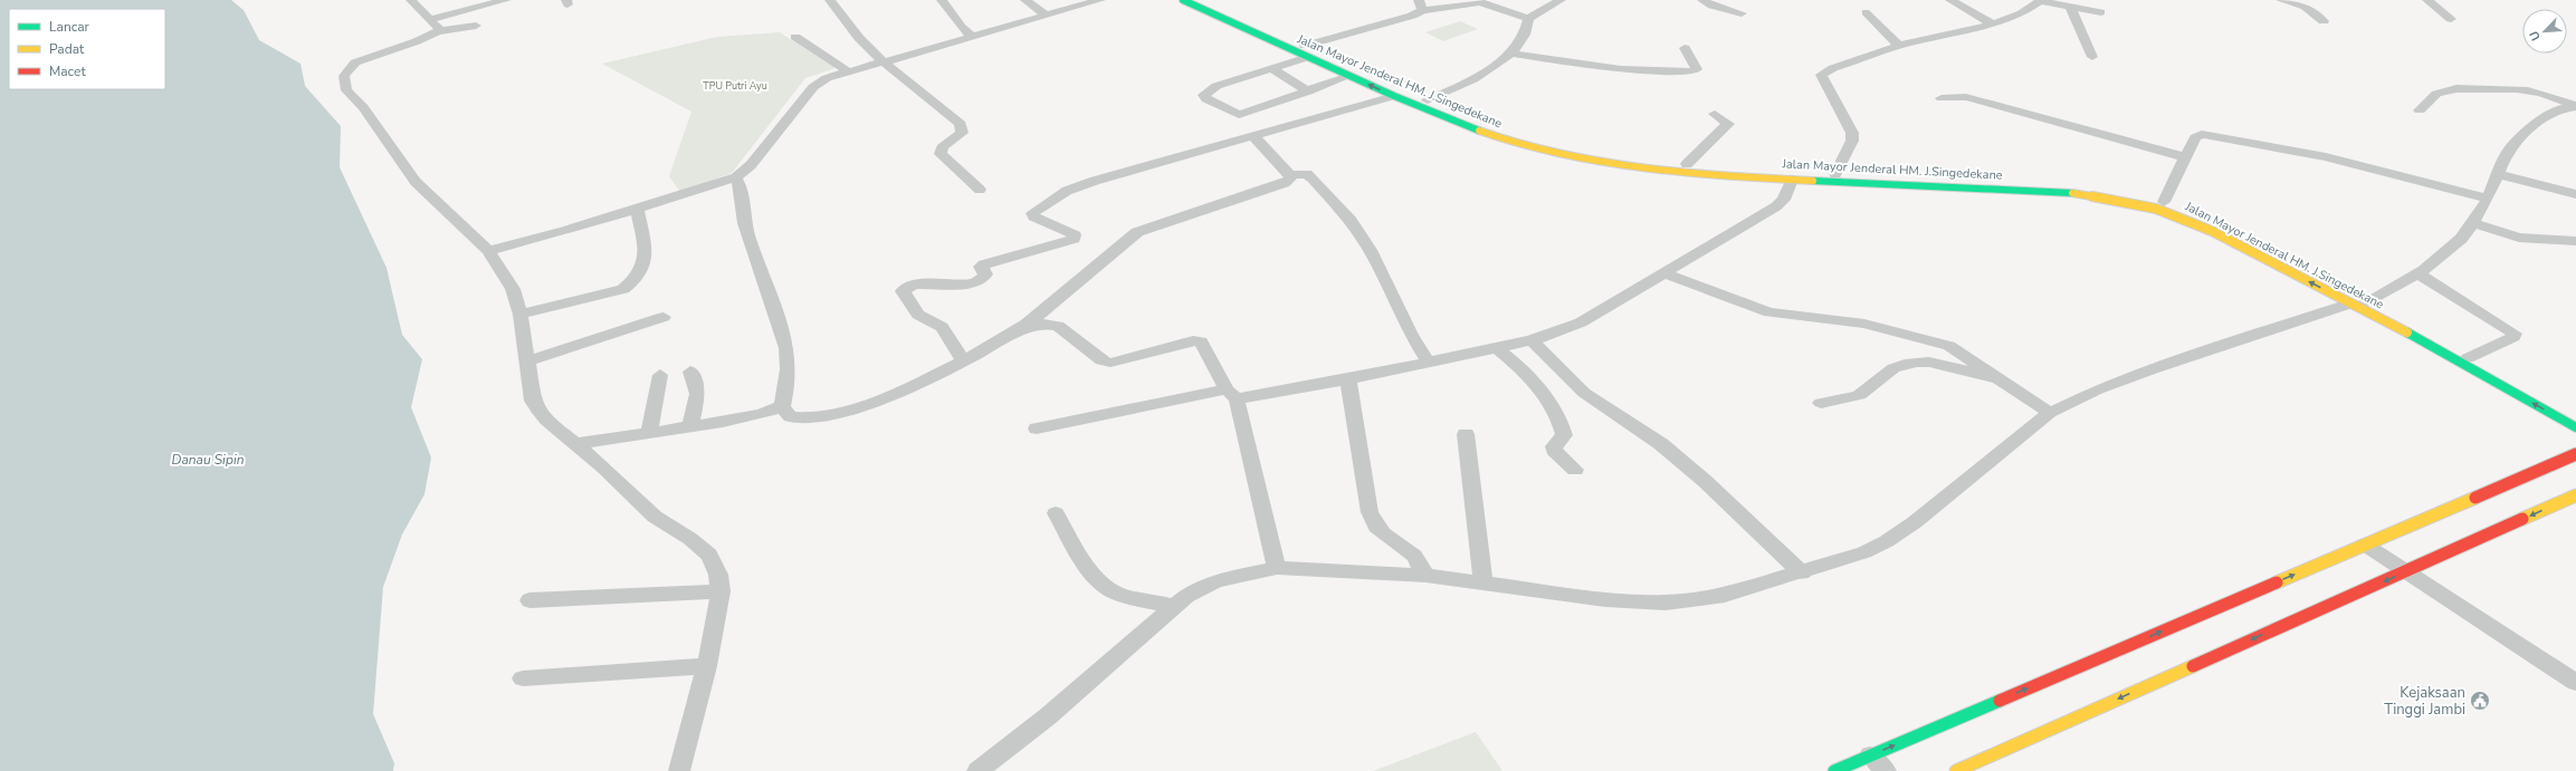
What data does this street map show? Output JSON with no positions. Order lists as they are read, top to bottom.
{
  "streets": {
    "main road": ["Jalan Mayor Jenderal HM. J.Singedekane"]
  },
  "water": ["Danau Sipin"],
  "parks": ["TPU Putri Ayu"],
  "places": {
    "public building": ["Kejaksaan Tinggi Jambi"]
  },
  "legend": ["Lancar", "Padat", "Macet"],
  "north": "bottom left"
}
